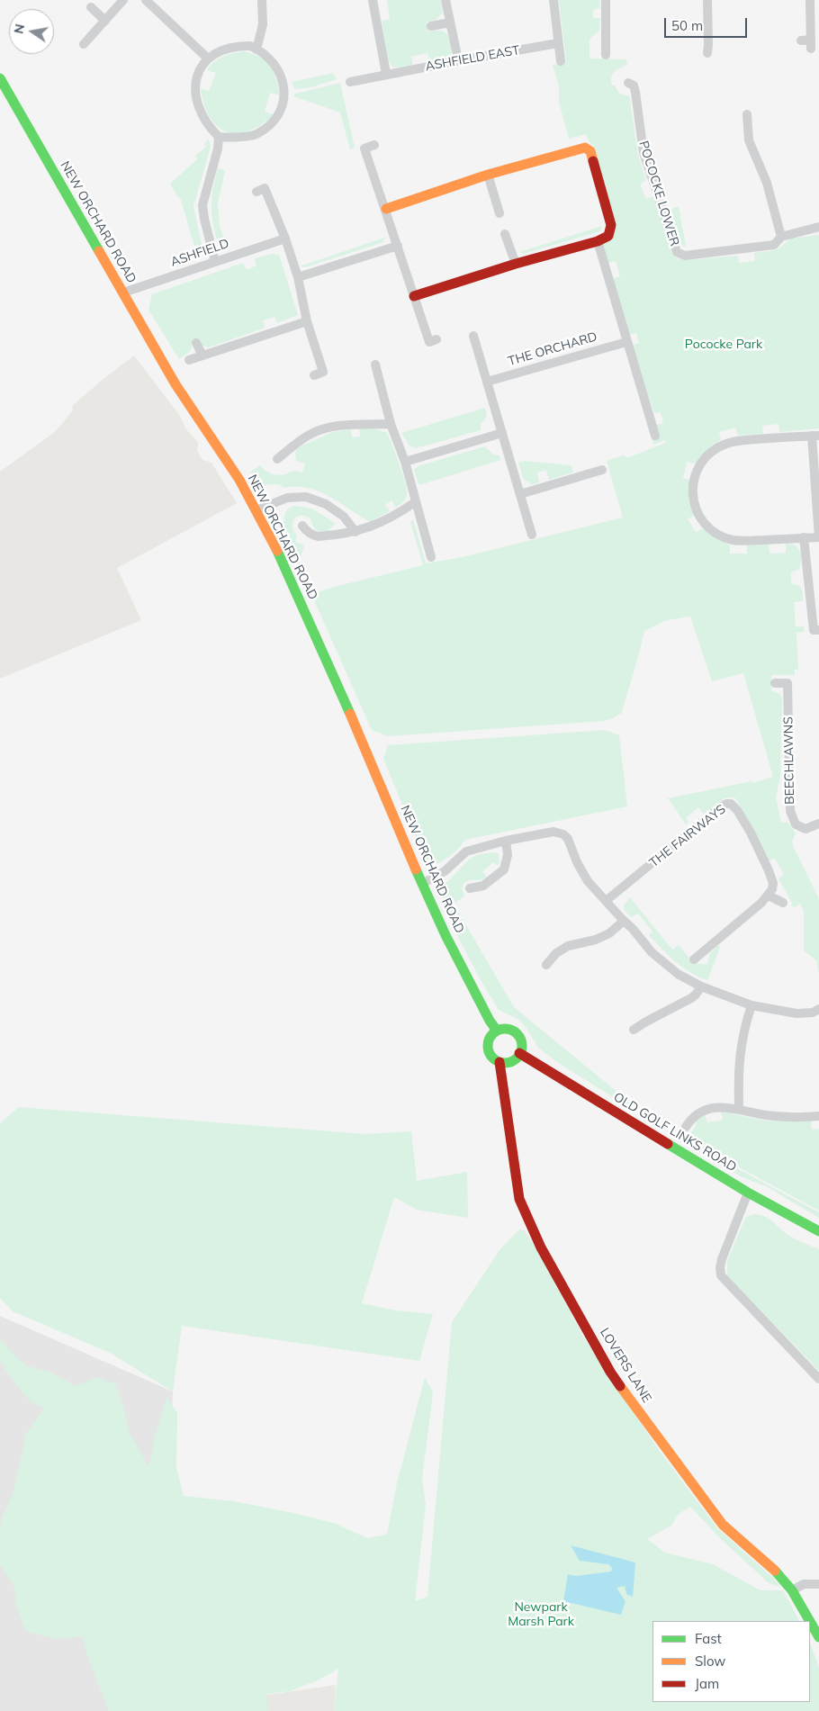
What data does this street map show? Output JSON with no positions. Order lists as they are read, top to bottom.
{
  "streets": {
    "street": [
      "ASHFIELD EAST",
      "POCOCKE LOWER",
      "NEW ORCHARD ROAD",
      "ASHFIELD",
      "THE ORCHARD",
      "BEECHLAWNS",
      "THE FAIRWAYS",
      "OLD GOLF LINKS ROAD",
      "LOVERS LANE"
    ]
  },
  "crossings": [
    ["NEW ORCHARD ROAD", "ASHFIELD"],
    ["NEW ORCHARD ROAD", "OLD GOLF LINKS ROAD"],
    ["NEW ORCHARD ROAD", "LOVERS LANE"],
    ["OLD GOLF LINKS ROAD", "LOVERS LANE"]
  ],
  "parks": ["Pococke Park", "Newpark Marsh Park"],
  "legend": ["Fast", "Slow", "Jam"],
  "scale_bar": "50 m",
  "north": "left"
}
